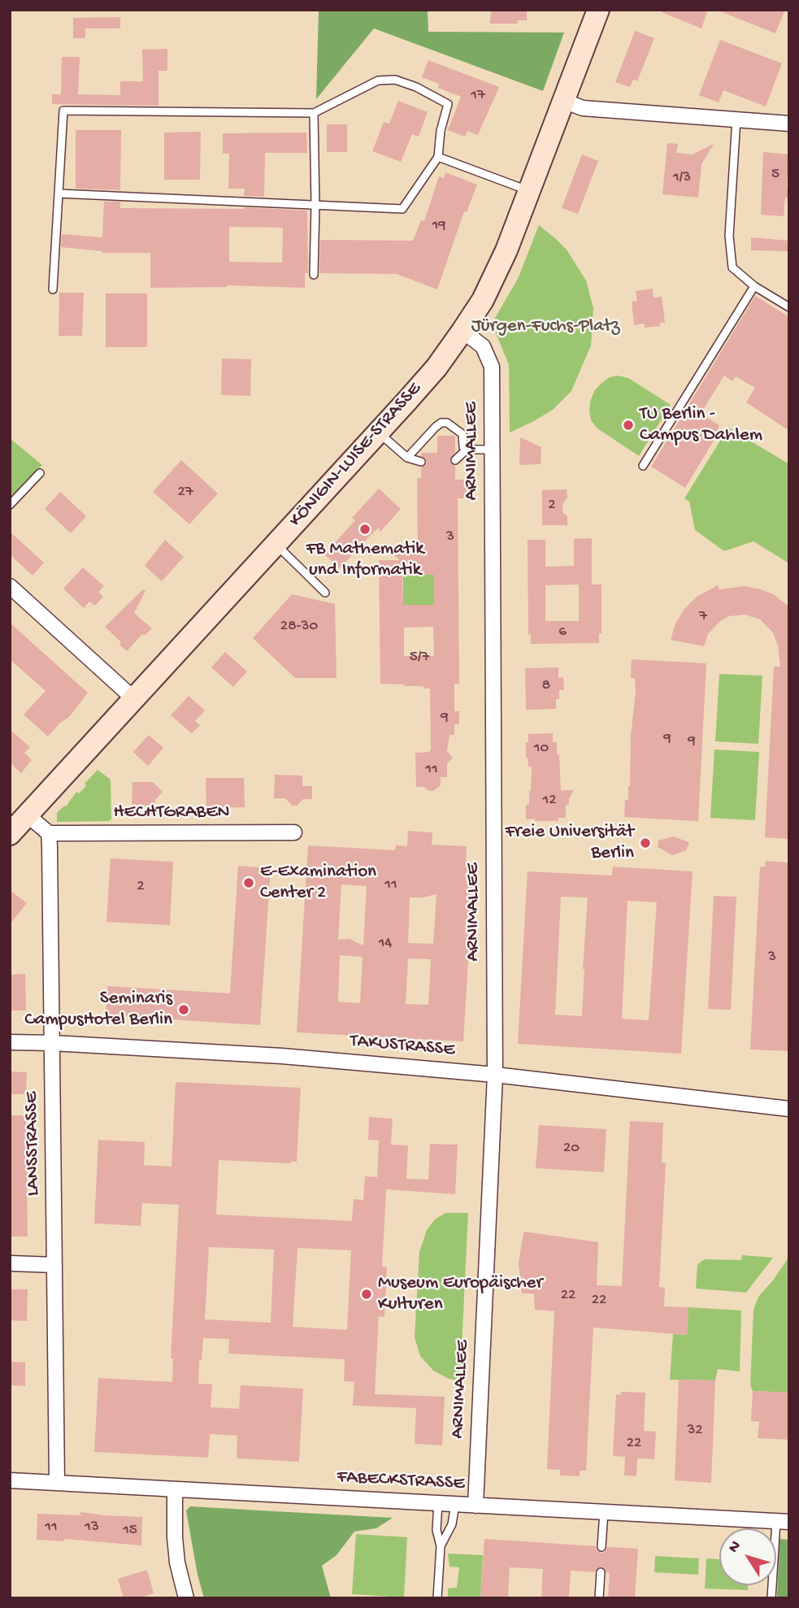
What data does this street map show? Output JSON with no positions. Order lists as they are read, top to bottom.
{
  "streets": {
    "main road": ["KÖNIGIN-LUISE-STRASSE"],
    "street": [
      "ARNIMALLEE",
      "HECHTGRABEN",
      "TAKUSTRASSE",
      "LANSSTRASSE",
      "FABECKSTRASSE"
    ]
  },
  "crossings": [
    ["ARNIMALLEE", "KÖNIGIN-LUISE-STRASSE"],
    ["ARNIMALLEE", "TAKUSTRASSE"],
    ["ARNIMALLEE", "FABECKSTRASSE"],
    ["HECHTGRABEN", "LANSSTRASSE"],
    ["TAKUSTRASSE", "LANSSTRASSE"],
    ["LANSSTRASSE", "FABECKSTRASSE"]
  ],
  "parks": ["Jürgen-Fuchs-Platz"],
  "places": [
    "TU Berlin - Campus Dahlem",
    "FB Mathematik und Informatik",
    "Freie Universität Berlin",
    "E-Examination Center 2",
    "Seminaris CampusHotel Berlin",
    "Museum Europäischer Kulturen"
  ],
  "house_numbers": [
    "17",
    "5",
    "1/3",
    "19",
    "27",
    "2",
    "3",
    "7",
    "28-30",
    "6",
    "5/7",
    "8",
    "9",
    "9",
    "9",
    "10",
    "11",
    "12",
    "11",
    "2",
    "14",
    "3",
    "20",
    "22",
    "22",
    "32",
    "22",
    "11",
    "13",
    "15"
  ],
  "north": "top left"
}
